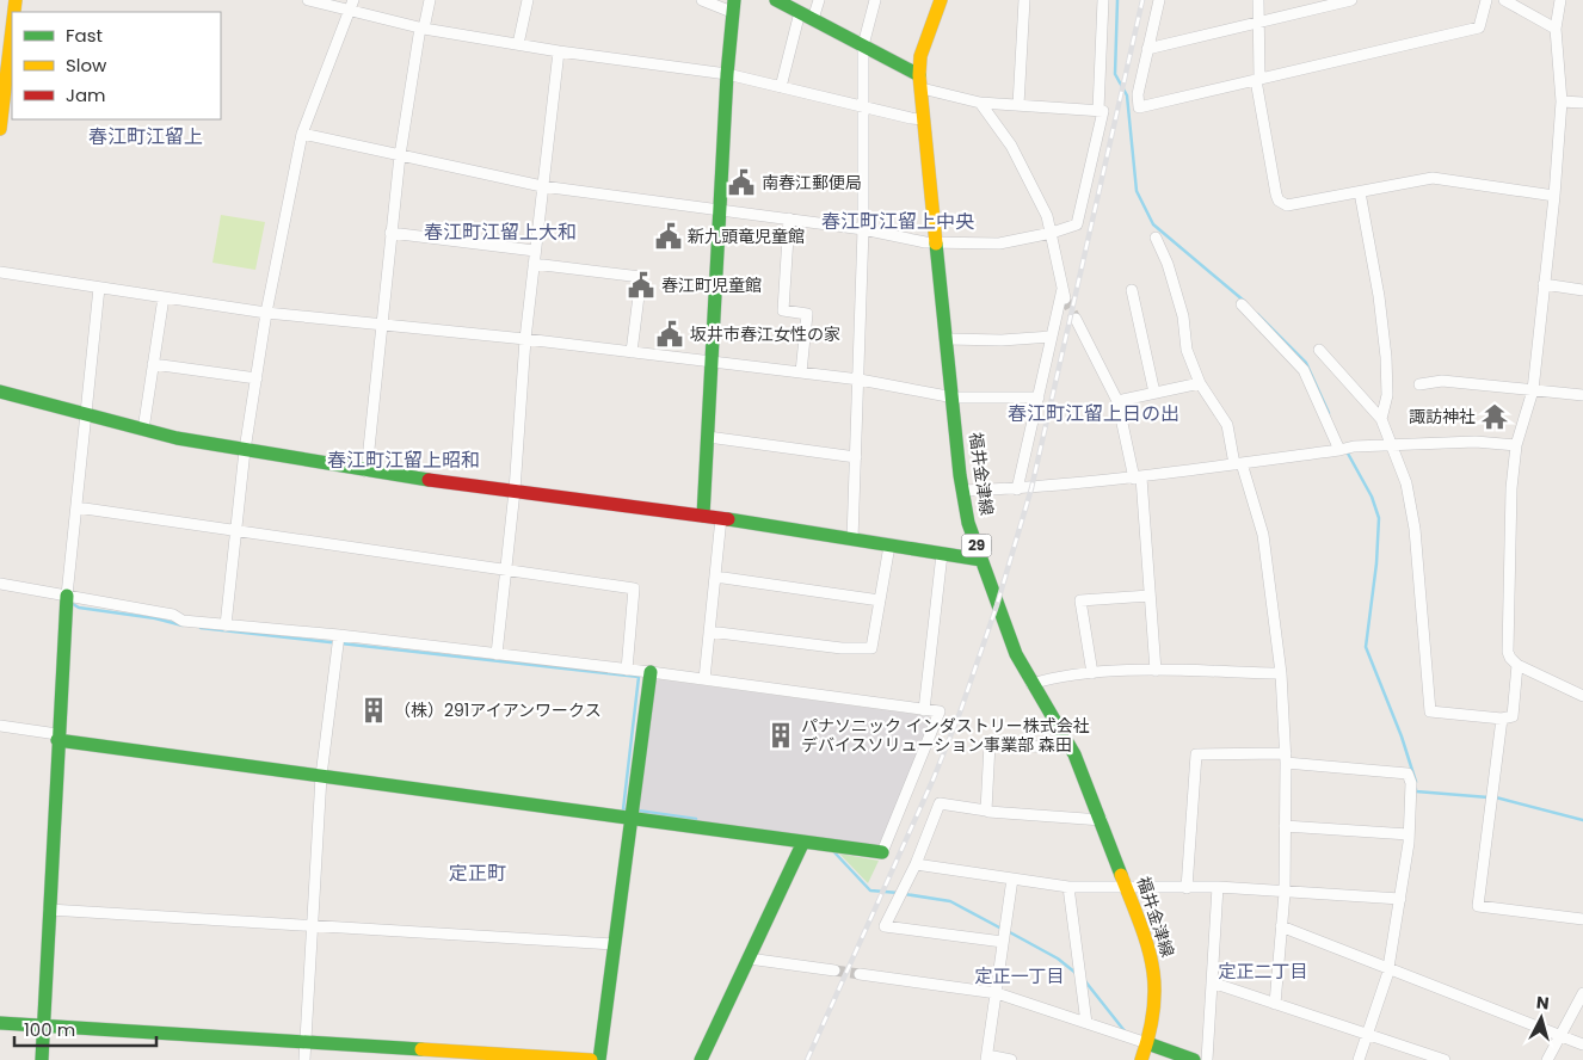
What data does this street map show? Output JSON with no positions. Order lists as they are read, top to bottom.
{
  "streets": {
    "street": ["福井金津線", "29"]
  },
  "districts": [
    "春江町江留上",
    "春江町江留上中央",
    "春江町江留上大和",
    "春江町江留上日の出",
    "春江町江留上昭和",
    "定正町",
    "定正二丁目",
    "定正一丁目"
  ],
  "places": {
    "public building": [
      "南春江郵便局",
      "新九頭竜児童館",
      "春江町児童館",
      "坂井市春江女性の家"
    ],
    "temple": ["諏訪神社"],
    "building": ["（株）291アイアンワークス", "パナソニック インダストリー株式会社 デバイスソリューション事業部 森田"]
  },
  "legend": ["Fast", "Slow", "Jam"],
  "scale_bar": "100 m",
  "north": "top"
}
